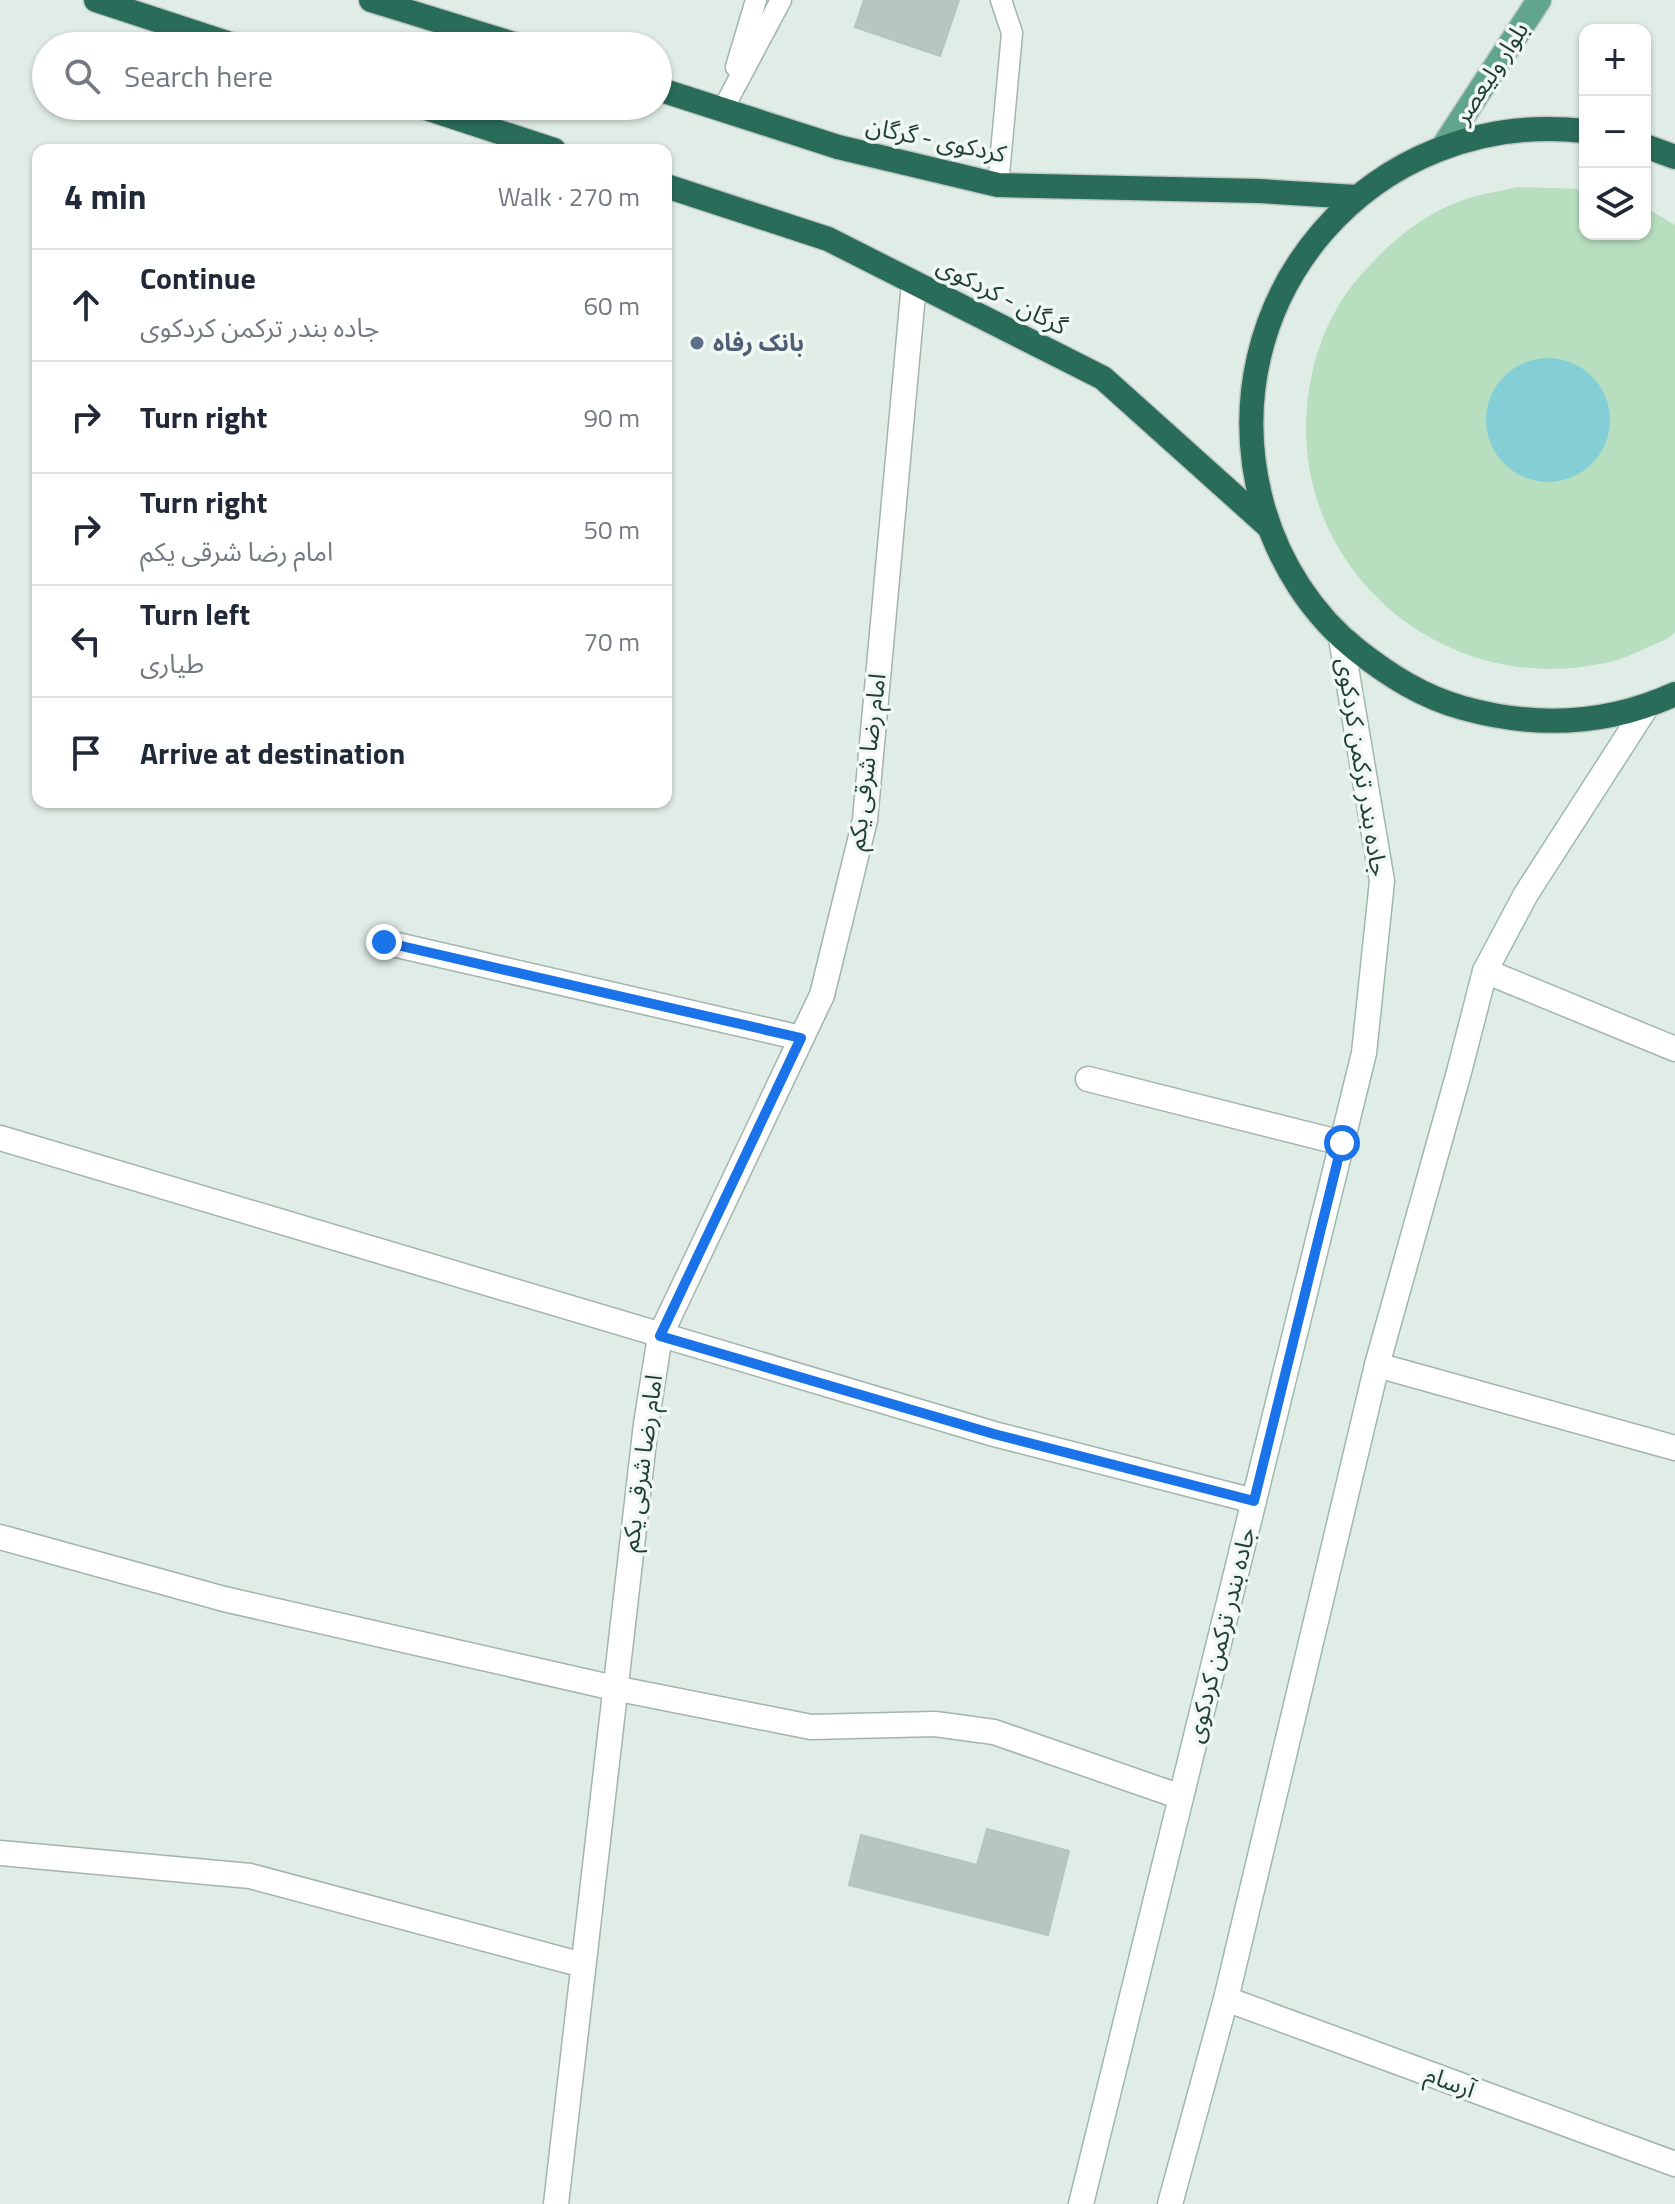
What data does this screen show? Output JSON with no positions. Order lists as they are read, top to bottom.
{
  "streets": {
    "highway": ["کردکوی - گرگان", "گرگان - کردکوی"],
    "main road": ["بلوار ولیعصر"],
    "street": ["امام رضا شرقی یکم", "جاده بندر ترکمن کردکوی", "آرسام"]
  },
  "crossings": [
    ["گرگان - کردکوی", "امام رضا شرقی یکم"]
  ],
  "places": ["بانک رفاه"],
  "page": {
    "map_buttons": ["+", "−"],
    "search": "Search here",
    "heading": ["4 min", "Walk · 270 m"],
    "list": [
      ["Continue", "جاده بندر ترکمن کردکوی", "60 m"],
      ["Turn right", "90 m"],
      ["Turn right", "امام رضا شرقی یکم", "50 m"],
      ["Turn left", "طیاری", "70 m"],
      "Arrive at destination"
    ]
  }
}
